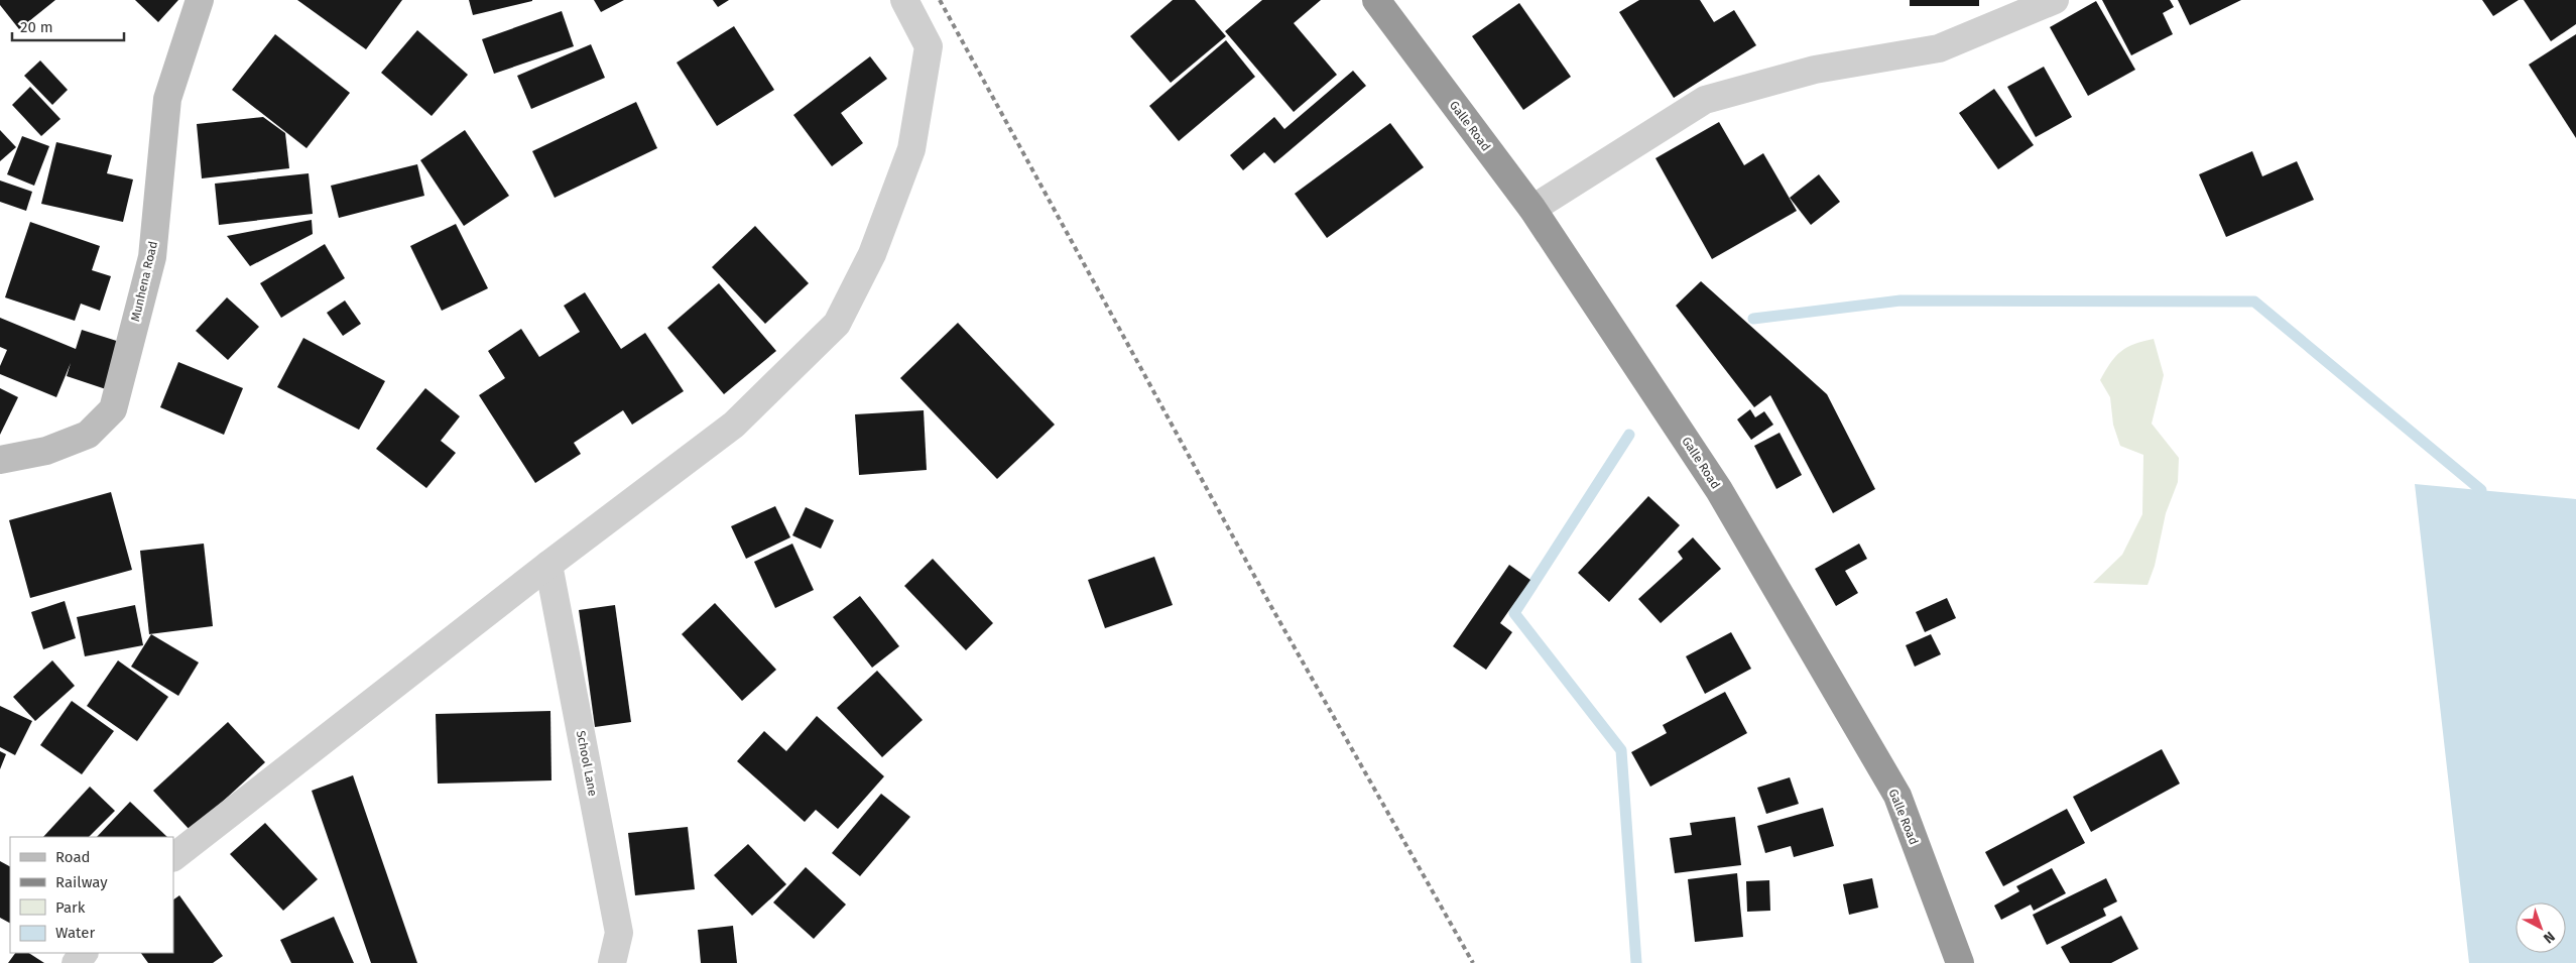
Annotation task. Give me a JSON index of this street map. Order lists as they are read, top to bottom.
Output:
{
  "streets": {
    "highway": ["Galle Road"],
    "street": ["Munhena Road", "School Lane"]
  },
  "legend": [
    "Road",
    "Railway",
    "Park",
    "Water"
  ],
  "scale_bar": "20 m",
  "north": "bottom right"
}
